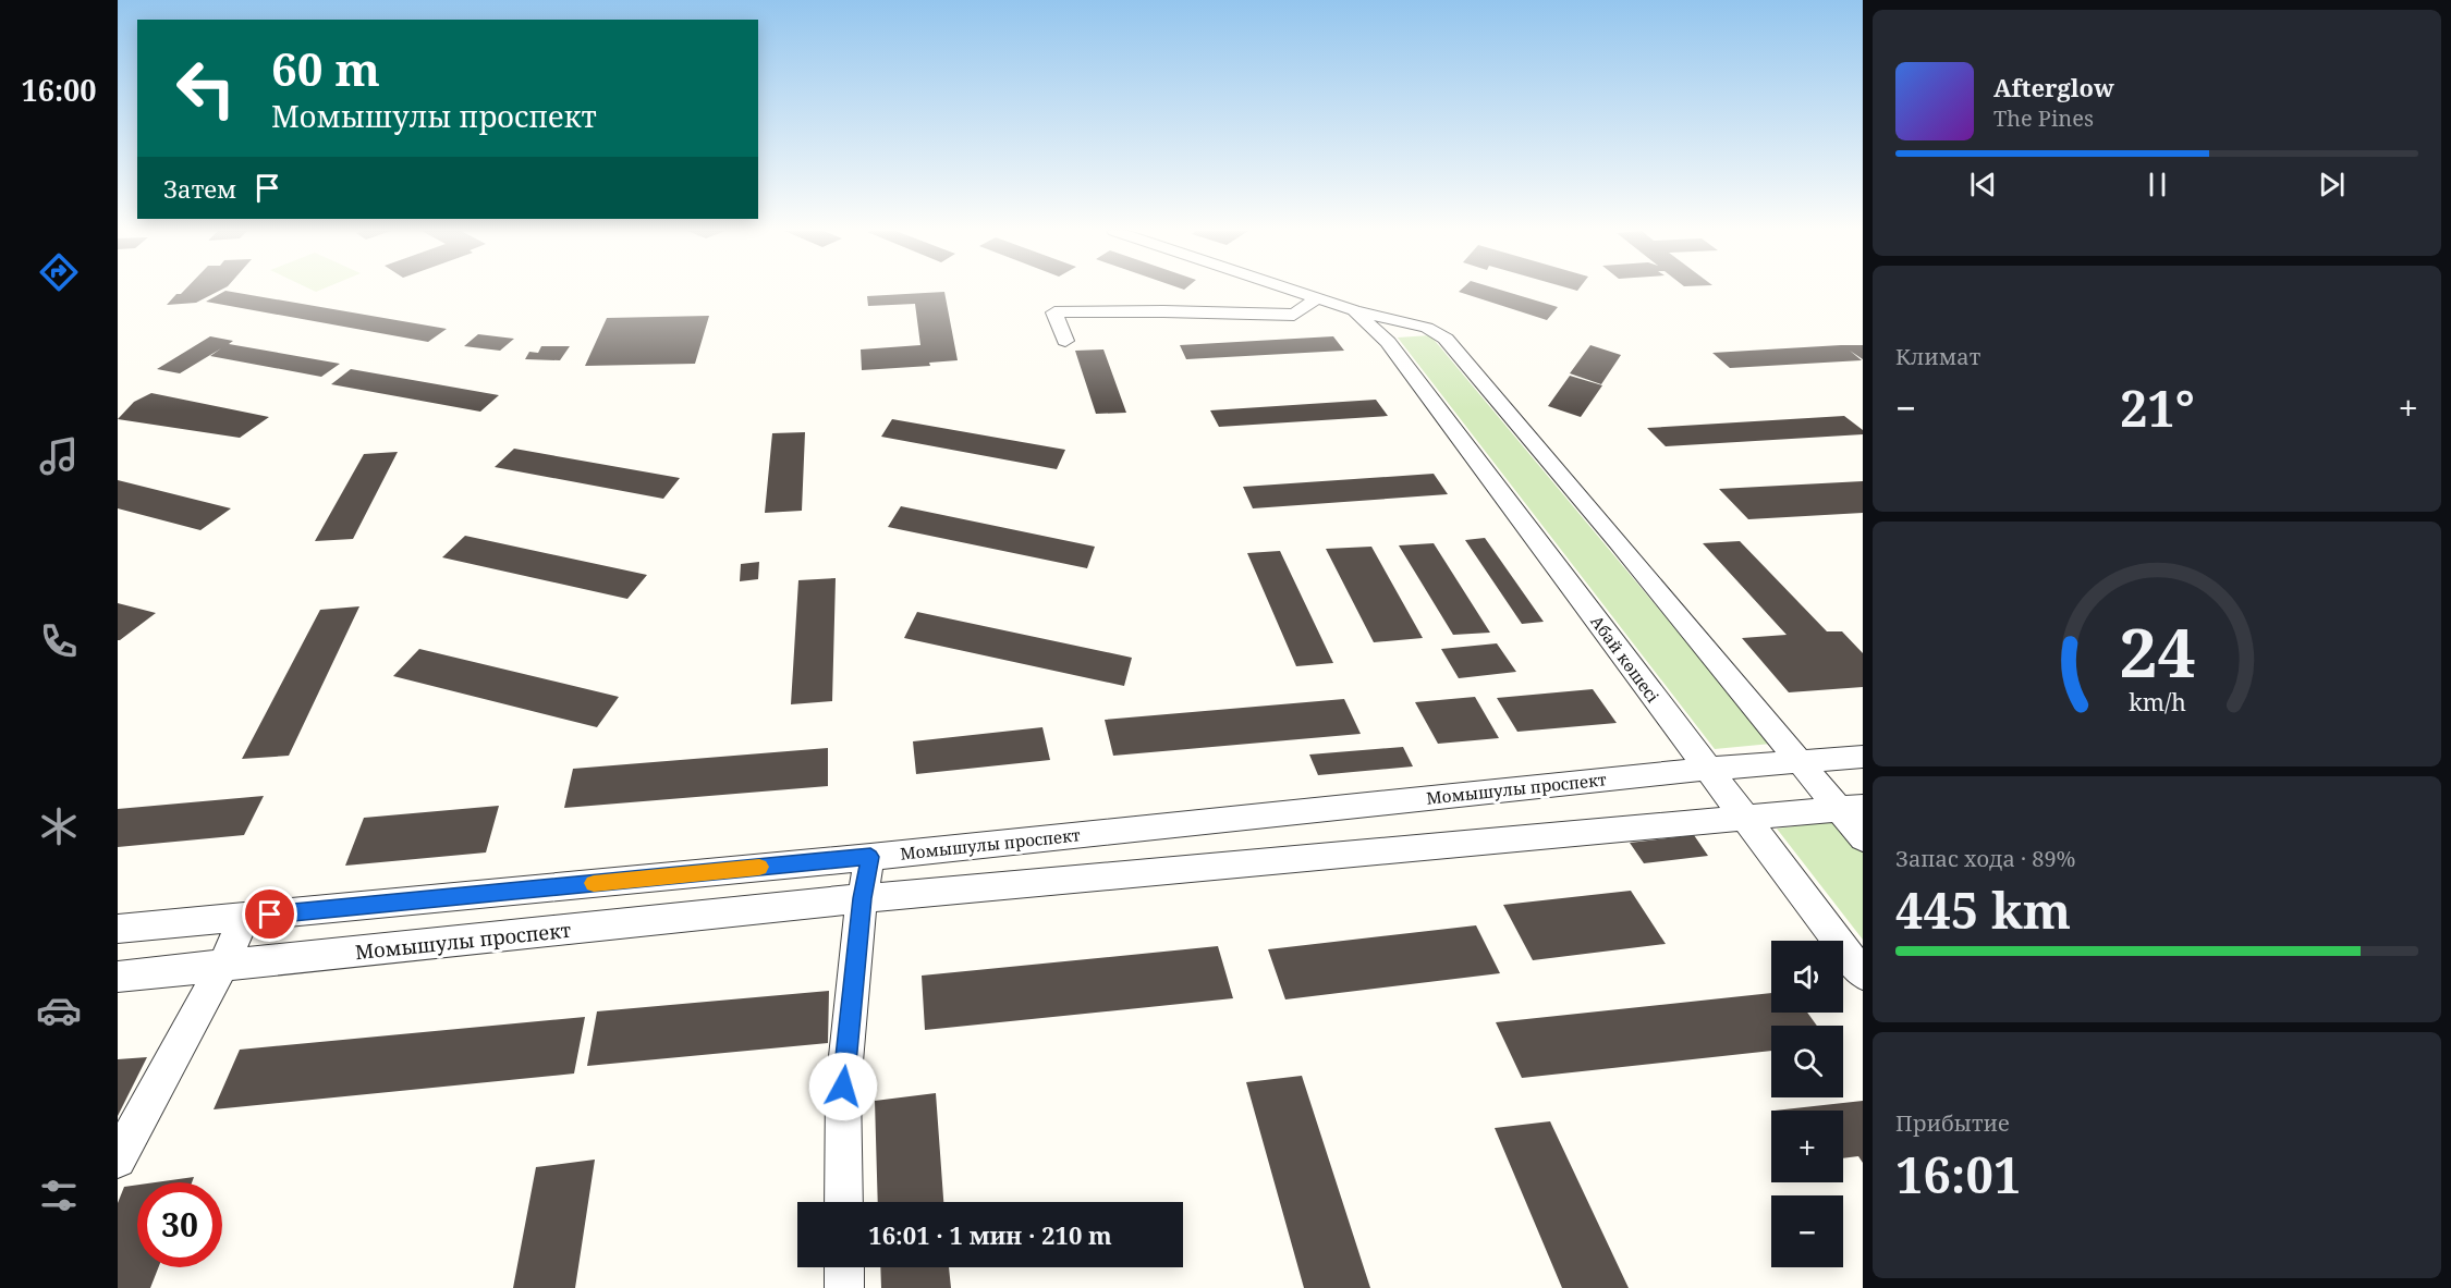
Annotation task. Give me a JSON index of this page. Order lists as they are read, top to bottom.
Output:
{
  "streets": {
    "street": ["Абай көшесі", "Момышулы проспект"]
  },
  "crossings": [
    ["Абай көшесі", "Момышулы проспект"]
  ],
  "page": {
    "tabs": "16:00",
    "turn": ["60 m", "Момышулы проспект"],
    "song": ["Afterglow", "The Pines"],
    "then": "Затем",
    "tile": [
      "Климат",
      ["Запас хода · 89%", "445 km"],
      ["Прибытие", "16:01"]
    ],
    "heat": ["−", "21°", "+"],
    "map_buttons": ["+", "−"],
    "limit": "30",
    "trip": "16:01 · 1 мин · 210 m",
    "gauge": ["24", "km/h"]
  }
}
